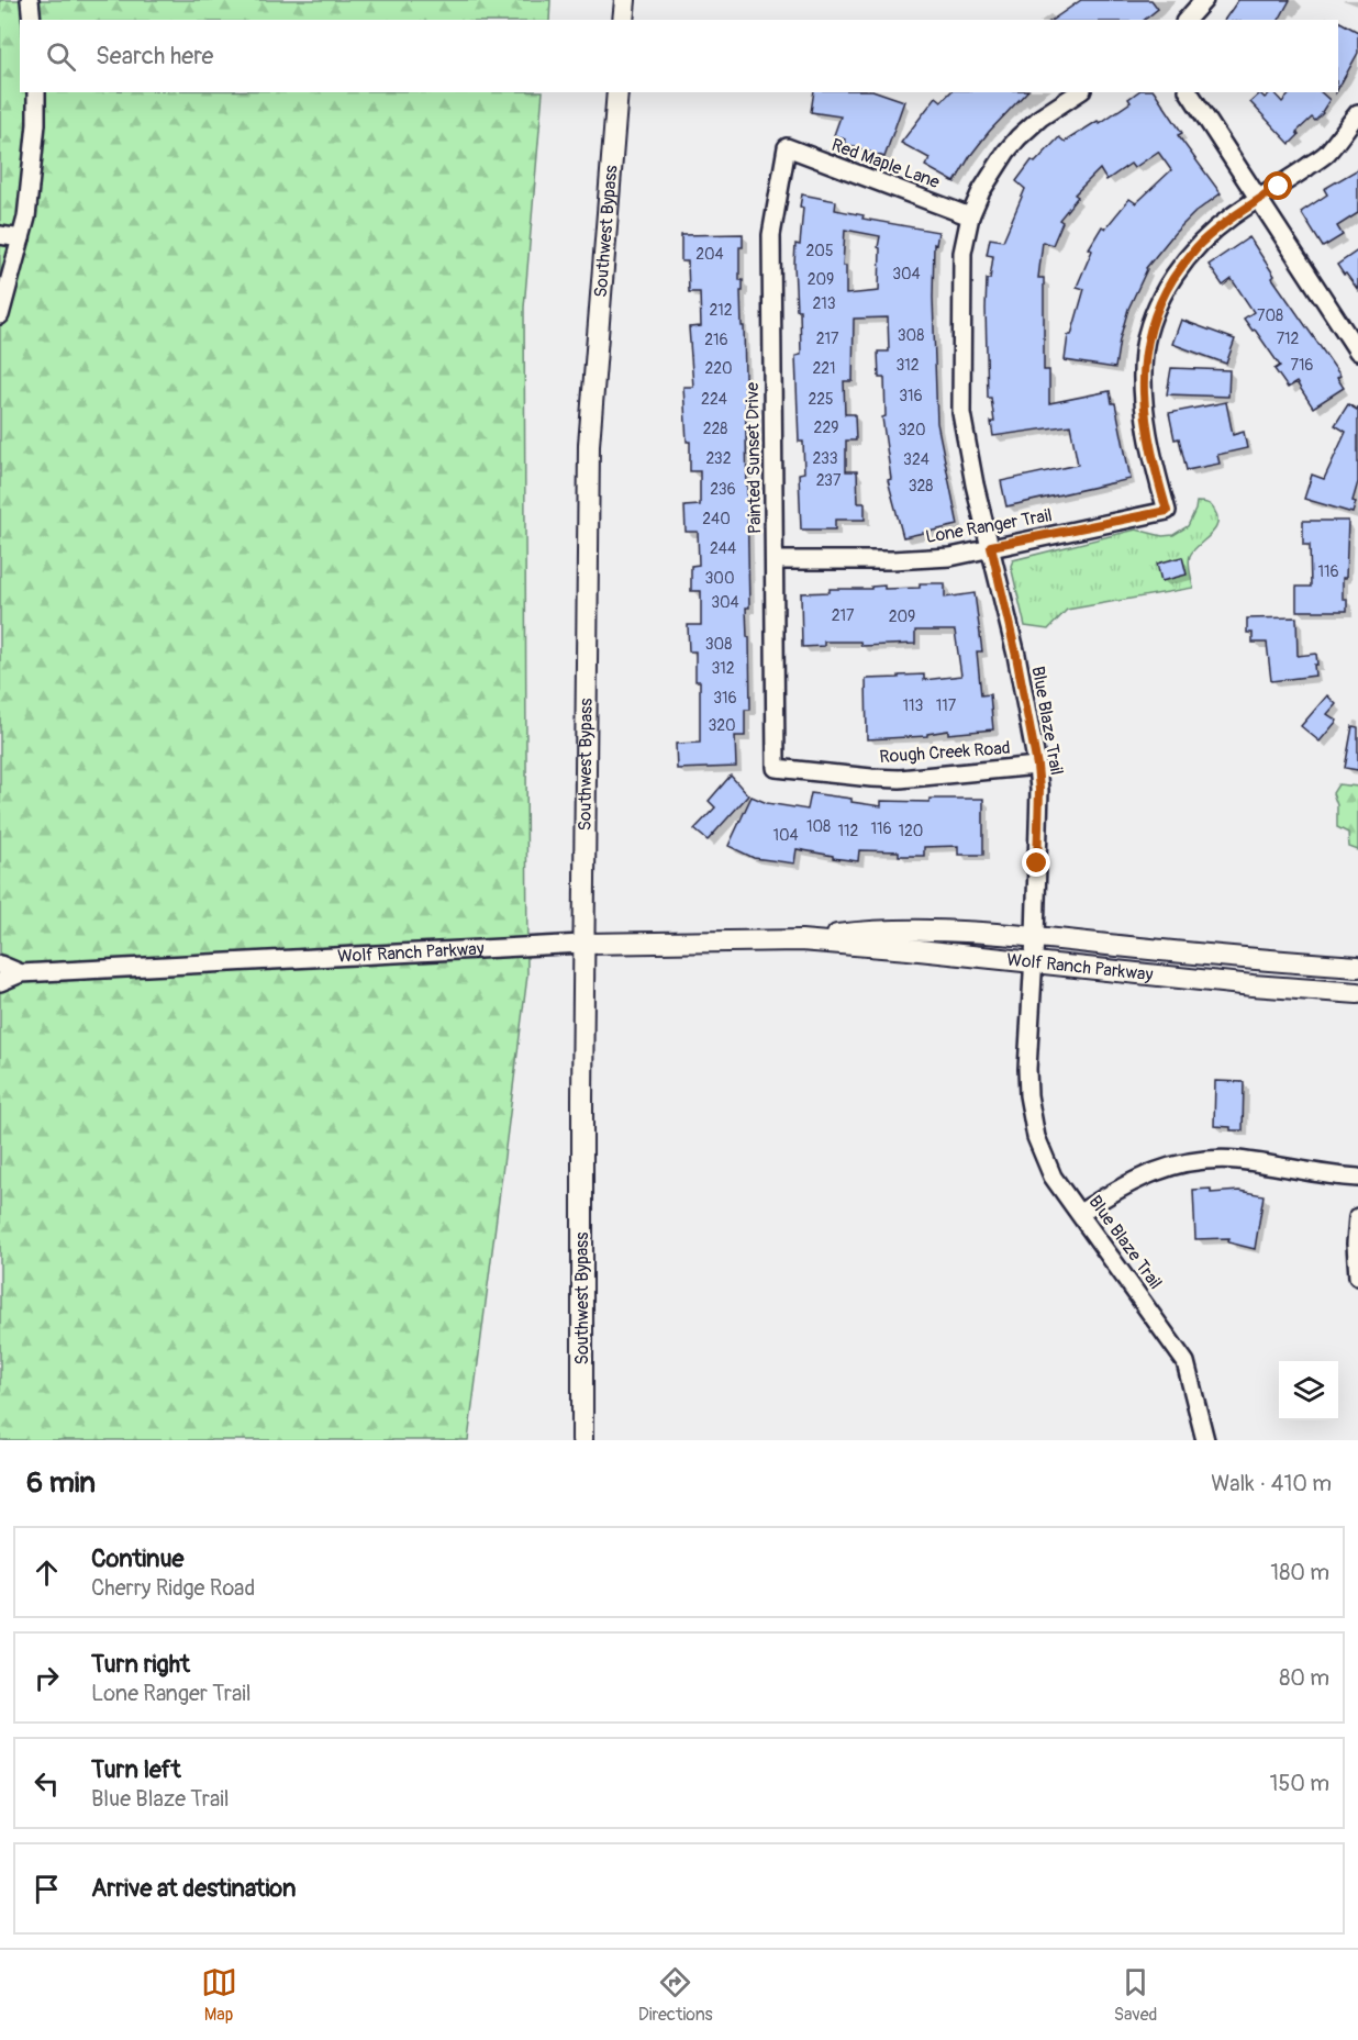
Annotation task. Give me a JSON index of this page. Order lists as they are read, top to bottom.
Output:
{
  "streets": {
    "street": [
      "Red Maple Lane",
      "Southwest Bypass",
      "Painted Sunset Drive",
      "Lone Ranger Trail",
      "Blue Blaze Trail",
      "Rough Creek Road",
      "Wolf Ranch Parkway"
    ]
  },
  "crossings": [
    ["Red Maple Lane", "Painted Sunset Drive"],
    ["Red Maple Lane", "Blue Blaze Trail"],
    ["Southwest Bypass", "Wolf Ranch Parkway"],
    ["Painted Sunset Drive", "Lone Ranger Trail"],
    ["Painted Sunset Drive", "Rough Creek Road"],
    ["Lone Ranger Trail", "Blue Blaze Trail"],
    ["Blue Blaze Trail", "Rough Creek Road"],
    ["Blue Blaze Trail", "Wolf Ranch Parkway"]
  ],
  "house_numbers": [
    "205",
    "204",
    "304",
    "209",
    "213",
    "212",
    "708",
    "308",
    "217",
    "712",
    "216",
    "312",
    "716",
    "220",
    "221",
    "316",
    "224",
    "225",
    "229",
    "228",
    "320",
    "232",
    "233",
    "324",
    "237",
    "328",
    "236",
    "240",
    "244",
    "116",
    "300",
    "304",
    "217",
    "209",
    "308",
    "312",
    "316",
    "113",
    "117",
    "320",
    "108",
    "116",
    "112",
    "120",
    "104"
  ],
  "page": {
    "search": "Search here",
    "heading": ["6 min", "Walk · 410 m"],
    "list": [
      ["Continue", "Cherry Ridge Road", "180 m"],
      ["Turn right", "Lone Ranger Trail", "80 m"],
      ["Turn left", "Blue Blaze Trail", "150 m"],
      "Arrive at destination"
    ],
    "nav": ["Map", "Directions", "Saved"]
  }
}
